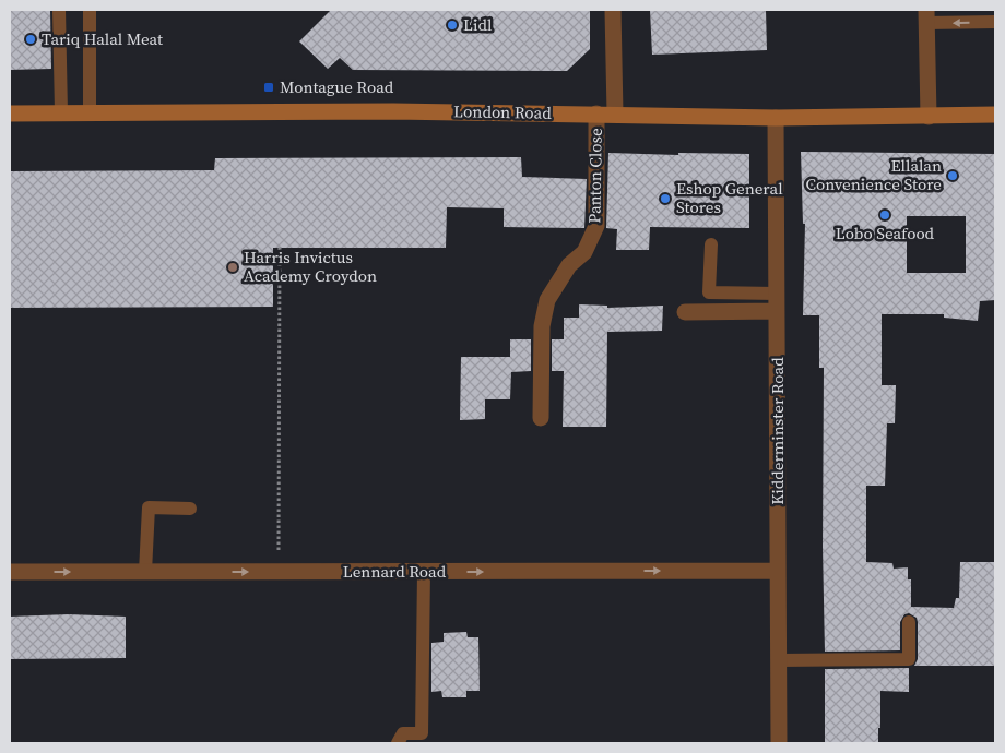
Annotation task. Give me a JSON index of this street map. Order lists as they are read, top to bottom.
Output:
{
  "streets": {
    "street": [
      "London Road",
      "Panton Close",
      "Kidderminster Road",
      "Lennard Road"
    ]
  },
  "crossings": [
    ["London Road", "Panton Close"],
    ["London Road", "Kidderminster Road"],
    ["Kidderminster Road", "Lennard Road"]
  ],
  "one_way": ["Lennard Road"],
  "places": {
    "other": [
      "Lidl",
      "Tariq Halal Meat",
      "Ellalan Convenience Store",
      "Eshop General Stores",
      "Lobo Seafood",
      "Harris Invictus Academy Croydon"
    ],
    "transit": ["Montague Road"]
  }
}
